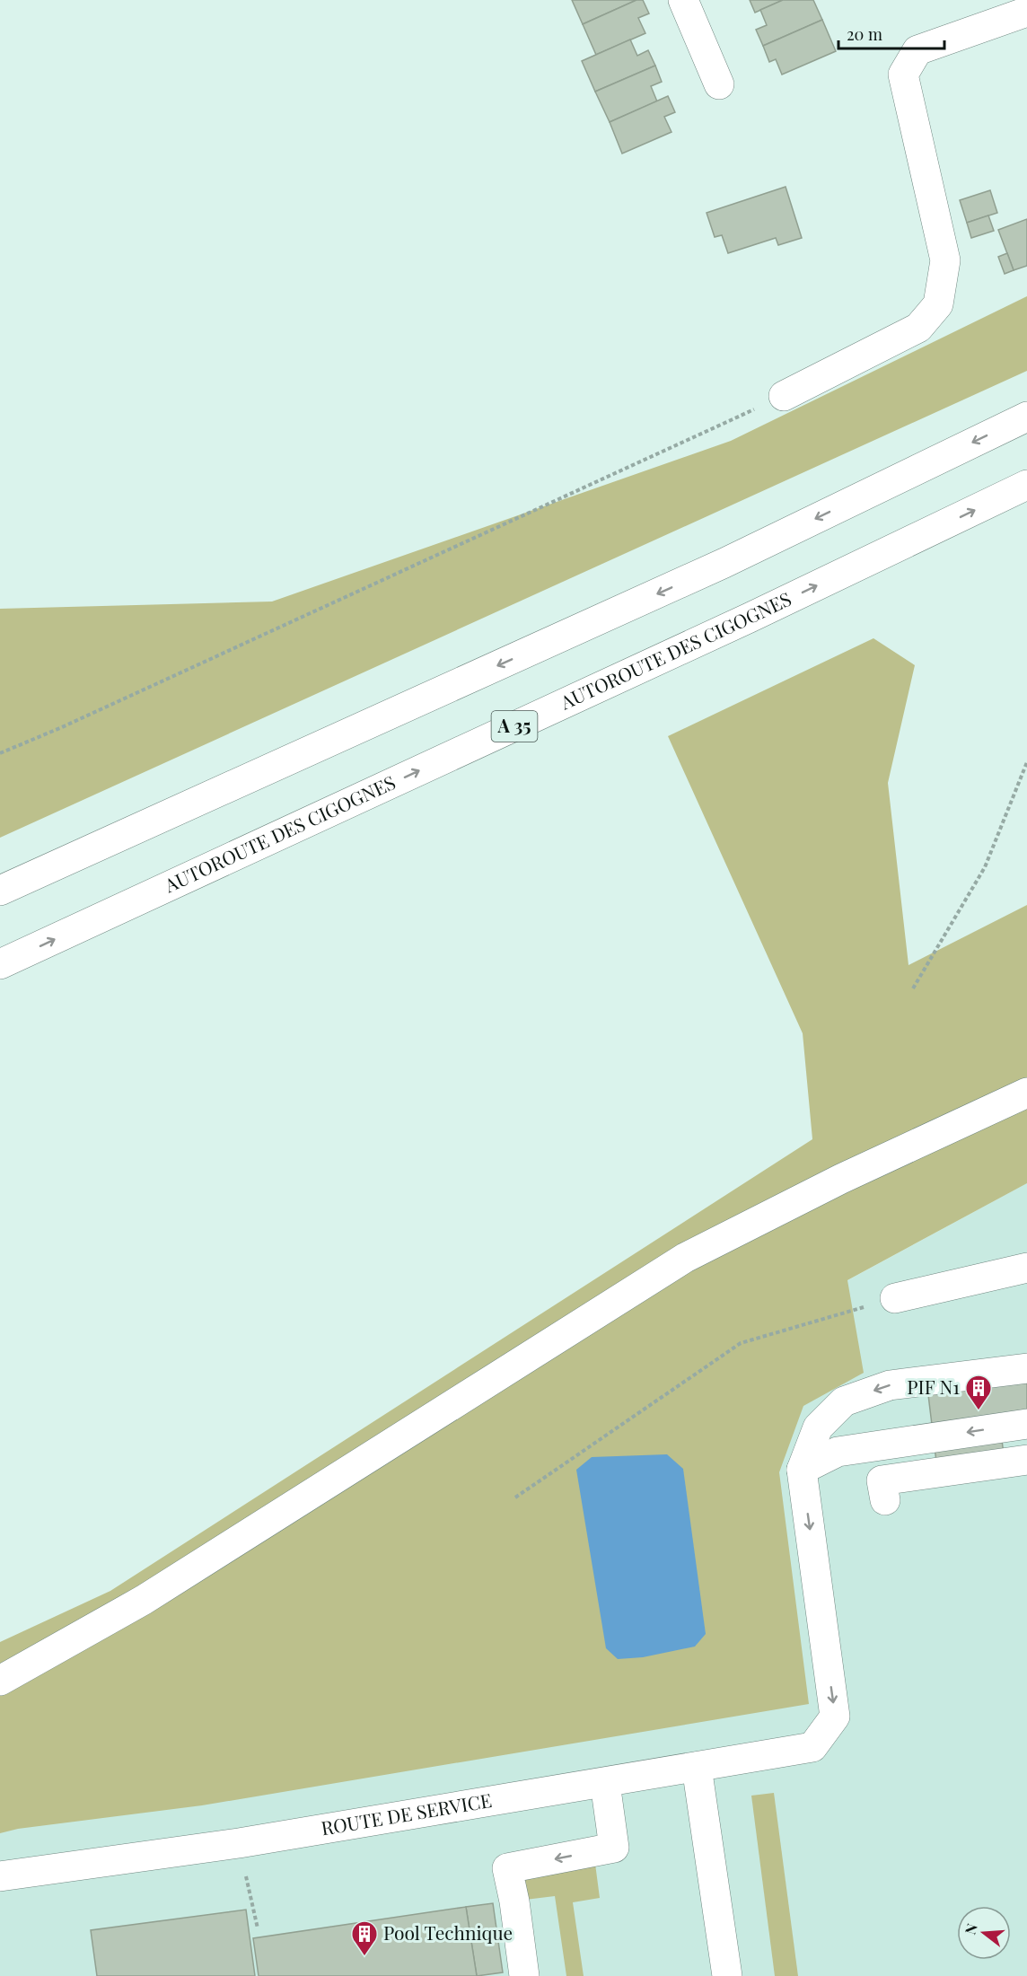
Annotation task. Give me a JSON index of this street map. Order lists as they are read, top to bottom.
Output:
{
  "streets": {
    "main road": ["AUTOROUTE DES CIGOGNES", "A 35", "ROUTE DE SERVICE"]
  },
  "places": {
    "building": ["PIF N1", "Pool Technique"]
  },
  "scale_bar": "20 m",
  "north": "left"
}
